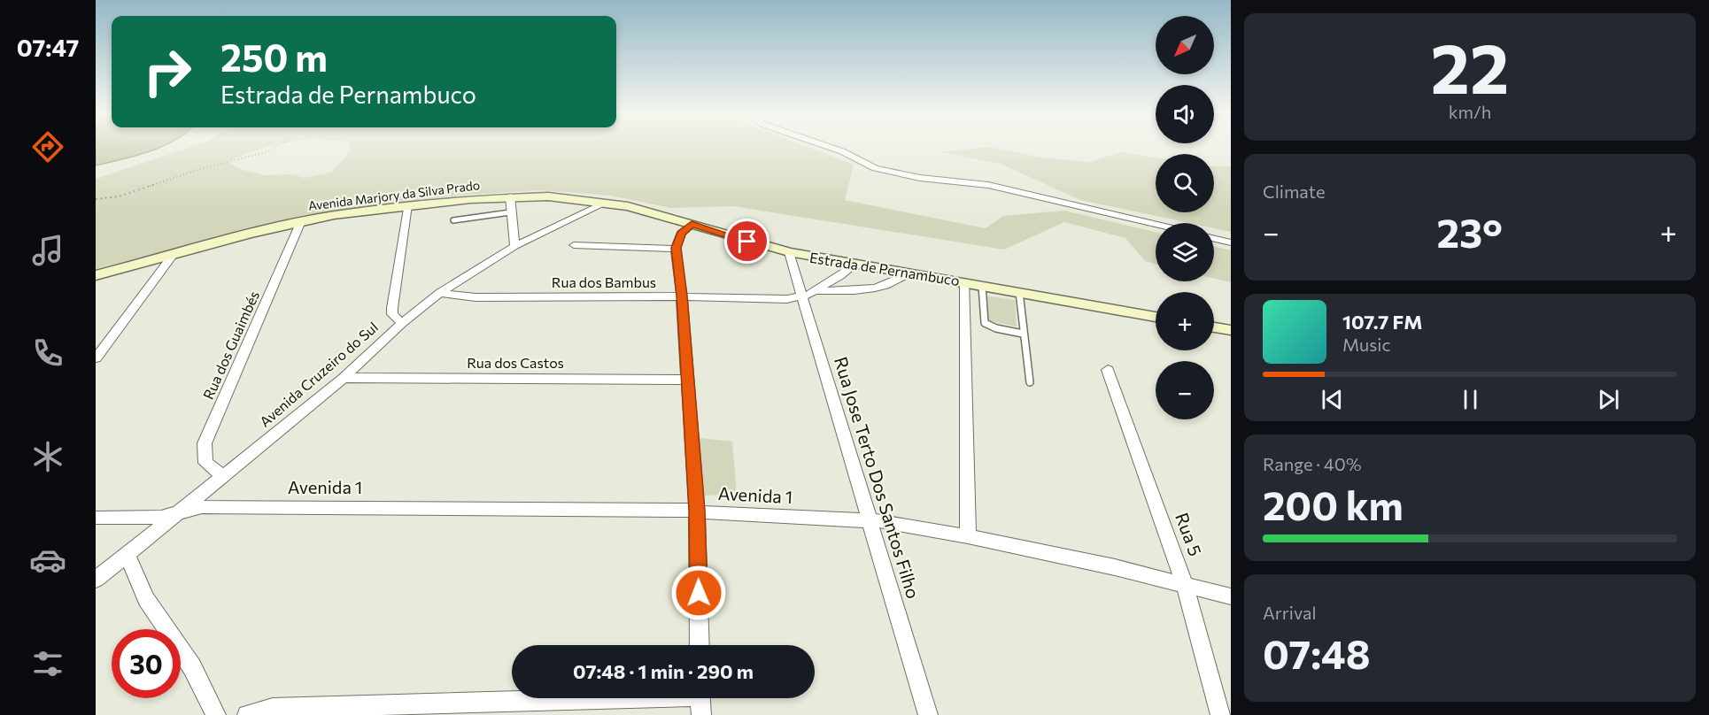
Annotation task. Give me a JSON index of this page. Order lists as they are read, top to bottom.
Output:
{
  "streets": {
    "main road": ["Avenida Marjory da Silva Prado", "Estrada de Pernambuco"],
    "street": [
      "Rua dos Bambus",
      "Rua dos Guaimbés",
      "Rua dos Castos",
      "Avenida Cruzeiro do Sul",
      "Rua Jose Terto Dos Santos Filho",
      "Avenida 1",
      "Rua 5"
    ]
  },
  "crossings": [
    ["Avenida Marjory da Silva Prado", "Estrada de Pernambuco"],
    ["Avenida Marjory da Silva Prado", "Rua dos Guaimbés"],
    ["Avenida Marjory da Silva Prado", "Avenida Cruzeiro do Sul"],
    ["Estrada de Pernambuco", "Rua dos Bambus"],
    ["Estrada de Pernambuco", "Avenida Cruzeiro do Sul"],
    ["Estrada de Pernambuco", "Rua Jose Terto Dos Santos Filho"],
    ["Rua dos Bambus", "Avenida Cruzeiro do Sul"],
    ["Rua dos Bambus", "Rua Jose Terto Dos Santos Filho"],
    ["Rua dos Guaimbés", "Avenida Cruzeiro do Sul"],
    ["Rua dos Castos", "Avenida Cruzeiro do Sul"],
    ["Avenida Cruzeiro do Sul", "Avenida 1"],
    ["Rua Jose Terto Dos Santos Filho", "Avenida 1"],
    ["Avenida 1", "Rua 5"]
  ],
  "north": "bottom left",
  "page": {
    "tabs": "07:47",
    "tile": [
      ["22", "km/h"],
      "Climate",
      ["Range · 40%", "200 km"],
      ["Arrival", "07:48"]
    ],
    "map_buttons": ["+", "−"],
    "turn": ["250 m", "Estrada de Pernambuco"],
    "heat": ["−", "23°", "+"],
    "song": ["107.7 FM", "Music"],
    "limit": "30",
    "trip": "07:48 · 1 min · 290 m"
  }
}
